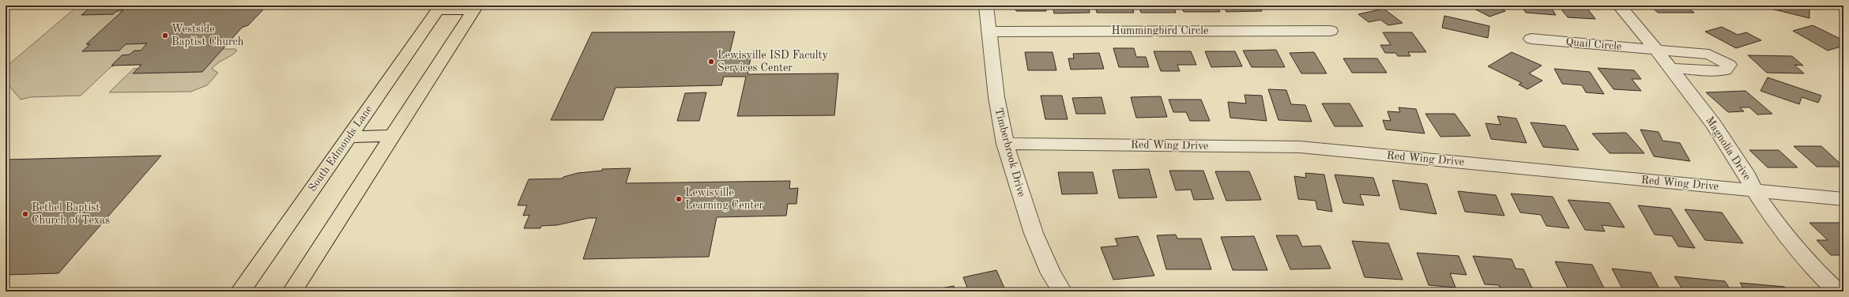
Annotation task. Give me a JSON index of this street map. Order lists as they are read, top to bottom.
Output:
{
  "streets": {
    "main road": ["South Edmonds Lane"],
    "street": [
      "Hummingbird Circle",
      "Quail Circle",
      "Red Wing Drive",
      "Magnolia Drive",
      "Timberbrook Drive"
    ]
  },
  "crossings": [
    ["Hummingbird Circle", "Timberbrook Drive"],
    ["Quail Circle", "Magnolia Drive"],
    ["Red Wing Drive", "Magnolia Drive"],
    ["Red Wing Drive", "Timberbrook Drive"]
  ],
  "places": [
    "Westside Baptist Church",
    "Lewisville ISD Faculty Services Center",
    "Lewisville Learning Center",
    "Bethel Baptist Church of Texas"
  ]
}
